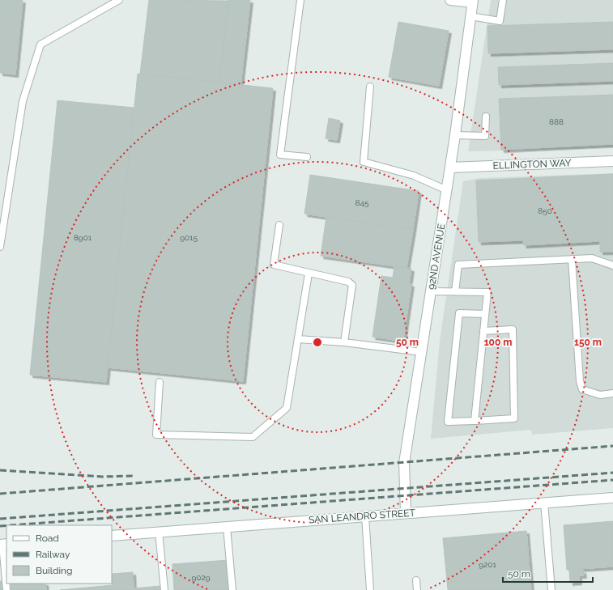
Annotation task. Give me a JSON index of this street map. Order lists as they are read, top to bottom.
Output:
{
  "streets": {
    "street": ["ELLINGTON WAY", "92ND AVENUE", "SAN LEANDRO STREET"]
  },
  "crossings": [
    ["ELLINGTON WAY", "92ND AVENUE"],
    ["92ND AVENUE", "SAN LEANDRO STREET"]
  ],
  "house_numbers": [
    "888",
    "845",
    "850",
    "8901",
    "9015",
    "9201",
    "9029"
  ],
  "legend": ["Road", "Railway", "Building"],
  "scale_bar": "50 m",
  "rings": ["50 m", "100 m", "150 m"]
}
